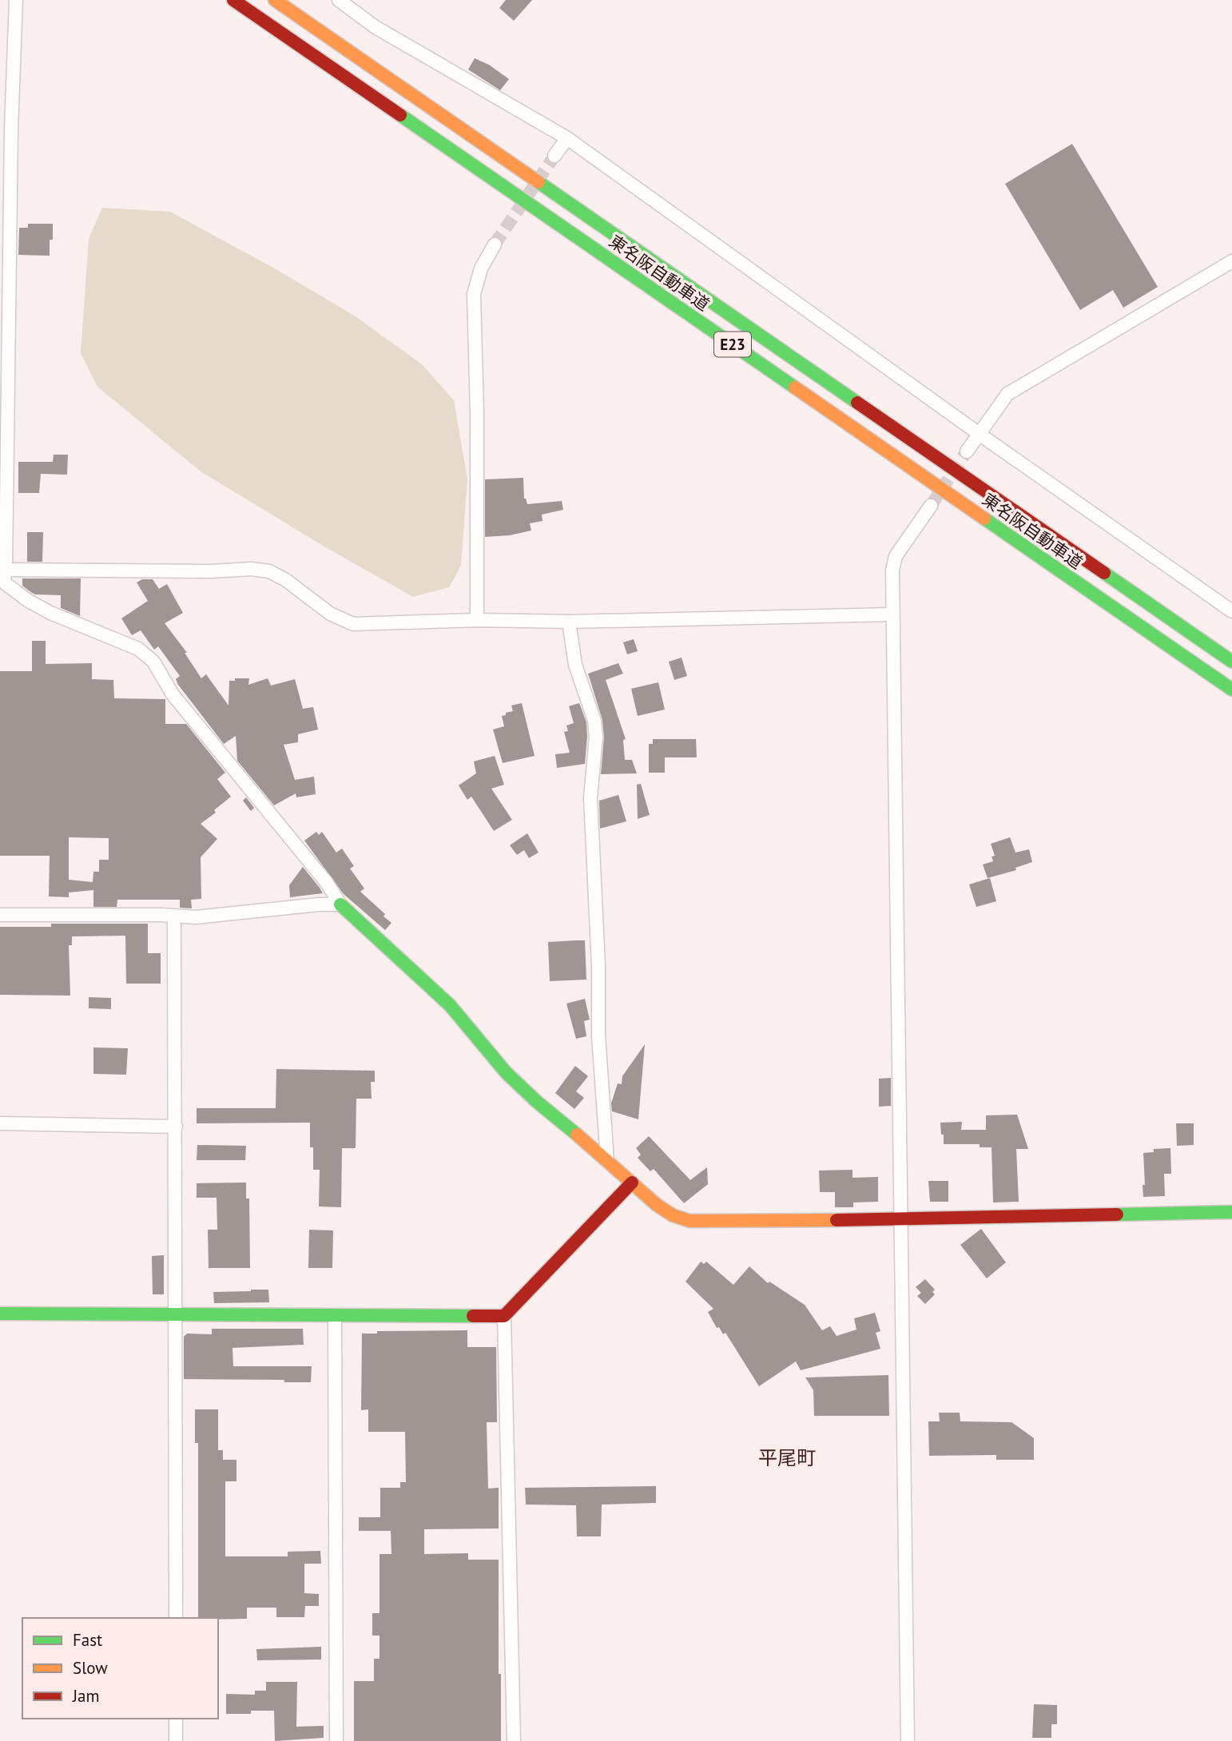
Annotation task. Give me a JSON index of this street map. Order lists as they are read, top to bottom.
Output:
{
  "streets": {
    "main road": ["東名阪自動車道", "E23"]
  },
  "districts": ["平尾町"],
  "legend": ["Fast", "Slow", "Jam"]
}
